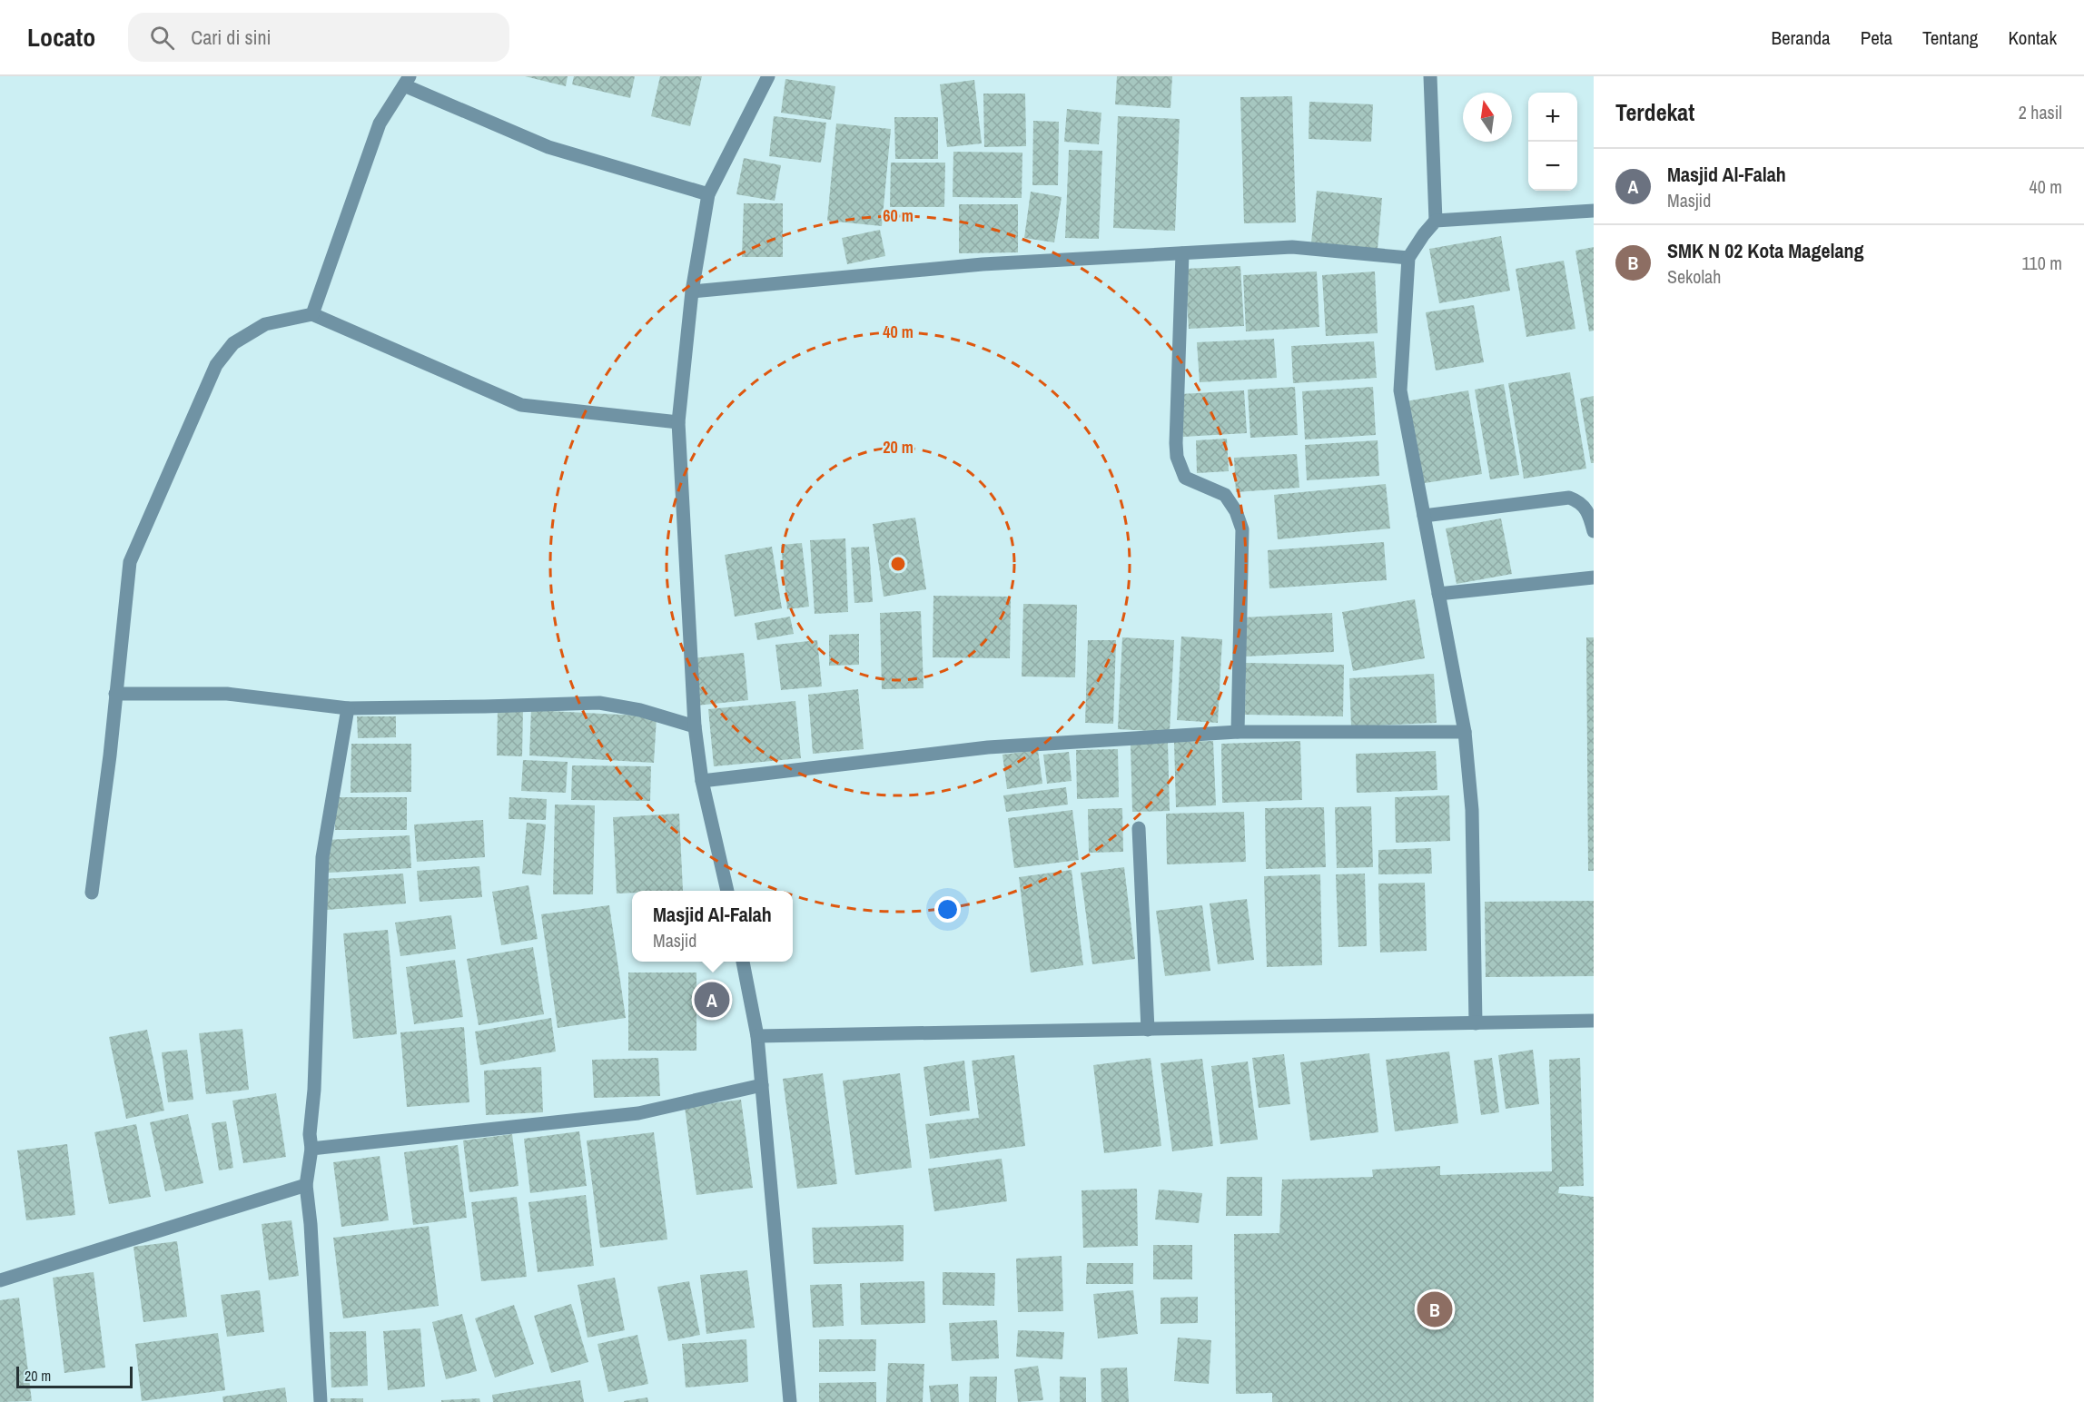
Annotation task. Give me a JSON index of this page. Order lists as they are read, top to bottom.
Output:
{
  "scale_bar": "20 m",
  "north": "top",
  "page": {
    "header": "Locato",
    "search": "Cari di sini",
    "nav": [
      "Beranda",
      "Peta",
      "Tentang",
      "Kontak"
    ],
    "heading": ["Terdekat", "2 hasil"],
    "map_buttons": ["+", "−"],
    "list": [
      {
        "mark": "A",
        "name": "Masjid Al-Falah",
        "note": "Masjid",
        "value": "40 m"
      },
      {
        "mark": "B",
        "name": "SMK N 02 Kota Magelang",
        "note": "Sekolah",
        "value": "110 m"
      }
    ],
    "popup": ["Masjid Al-Falah", "Masjid"],
    "pins": ["A", "B"],
    "scale": "20 m"
  },
  "rings": ["60 m", "40 m", "20 m"]
}
